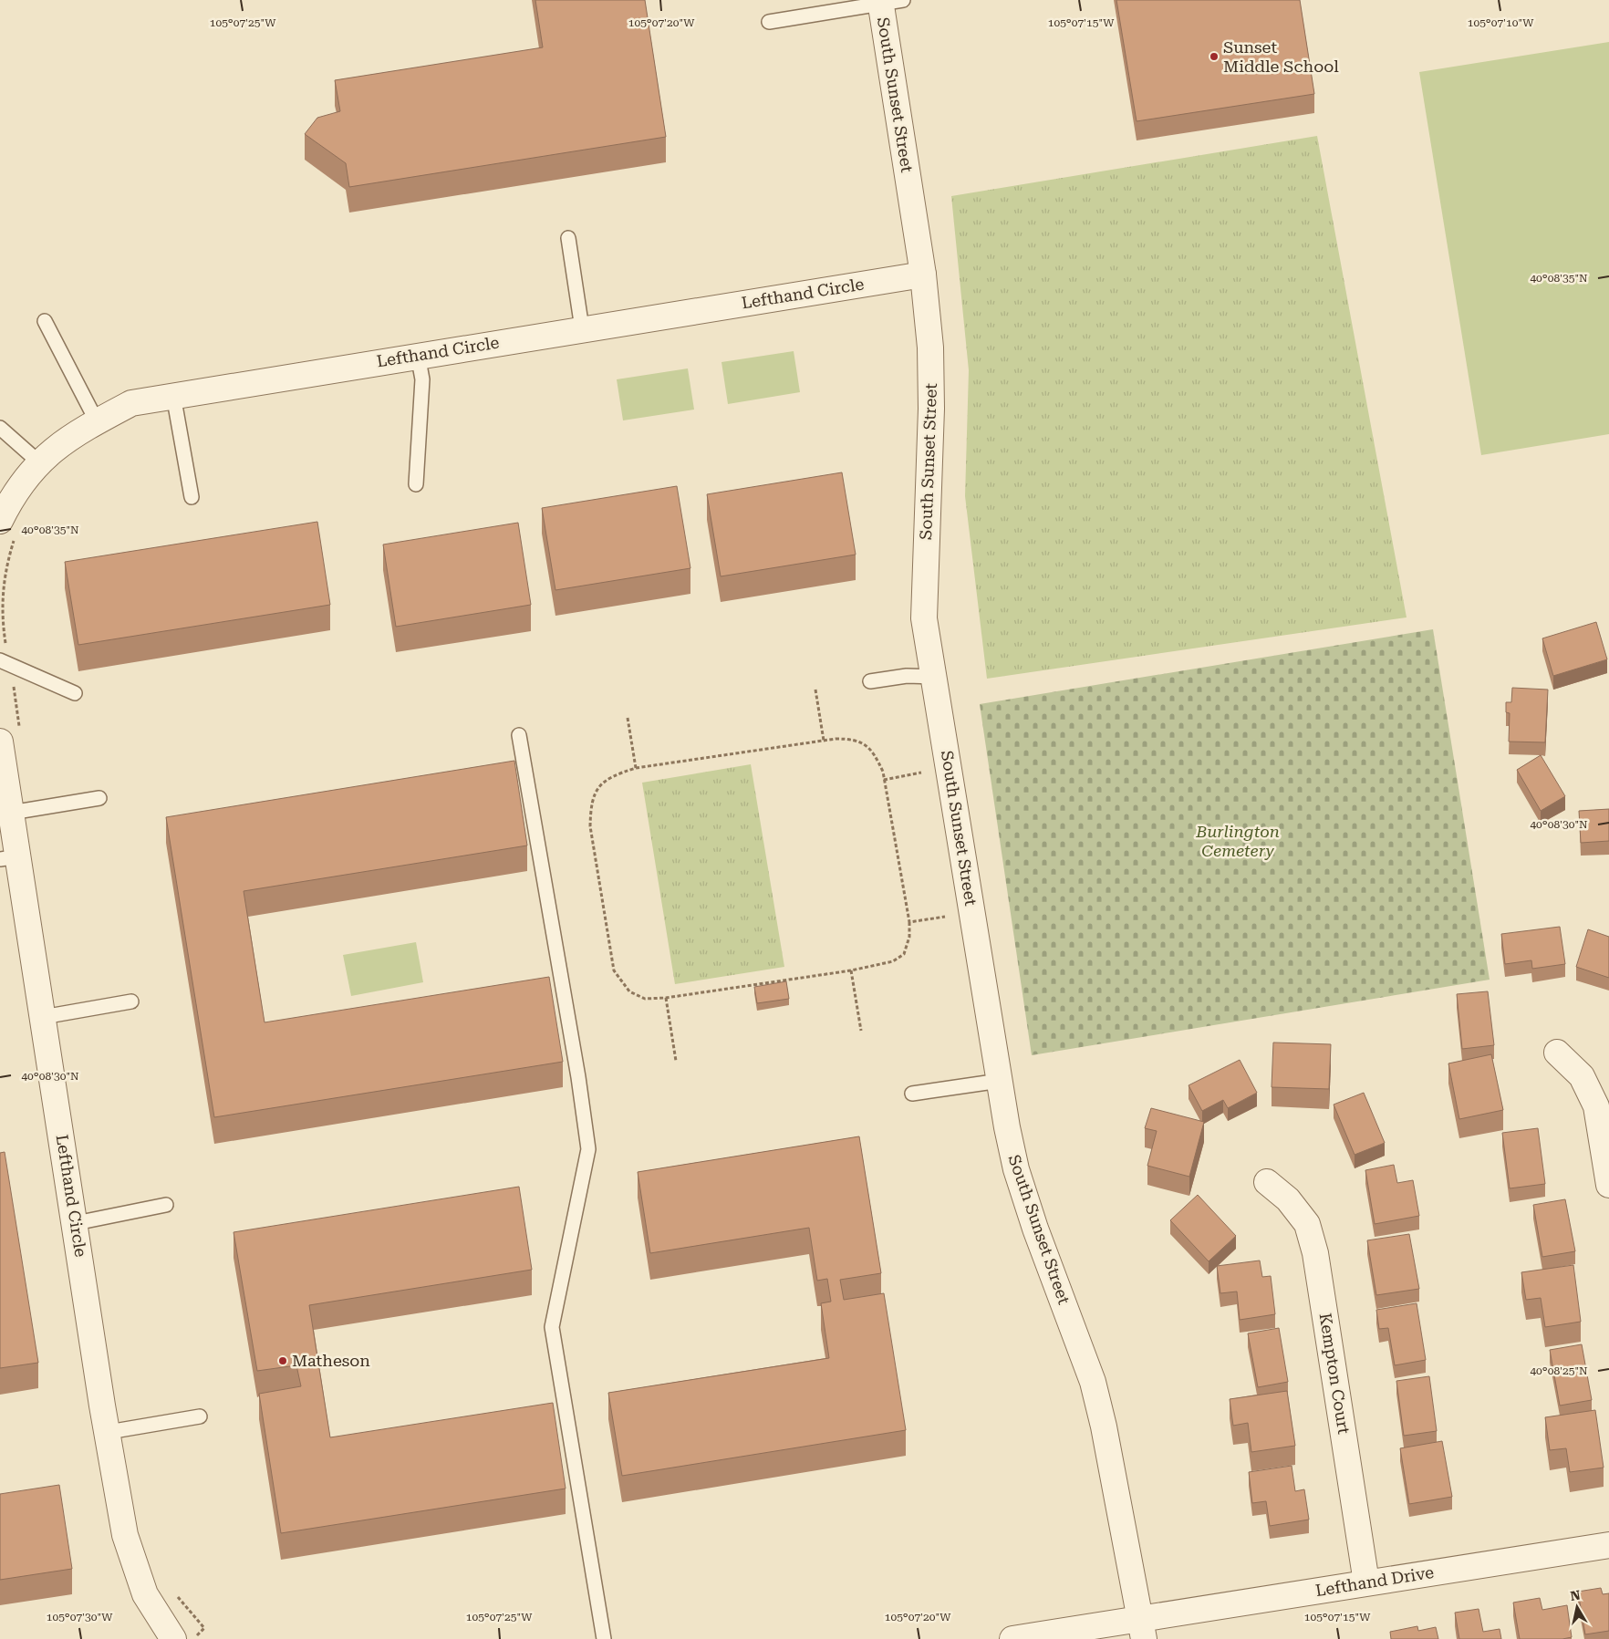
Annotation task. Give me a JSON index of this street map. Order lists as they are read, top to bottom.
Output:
{
  "streets": {
    "street": [
      "South Sunset Street",
      "Lefthand Circle",
      "Kempton Court",
      "Lefthand Drive"
    ]
  },
  "crossings": [
    ["South Sunset Street", "Lefthand Circle"],
    ["South Sunset Street", "Lefthand Drive"],
    ["Kempton Court", "Lefthand Drive"]
  ],
  "parks": ["Burlington Cemetery"],
  "places": ["Sunset Middle School", "Matheson"],
  "north": "top",
  "coordinates": [
    "105°07'25\"W",
    "105°07'20\"W",
    "105°07'15\"W",
    "105°07'10\"W",
    "40°08'35\"N",
    "40°08'30\"N",
    "40°08'25\"N",
    "105°07'30\"W"
  ]
}
